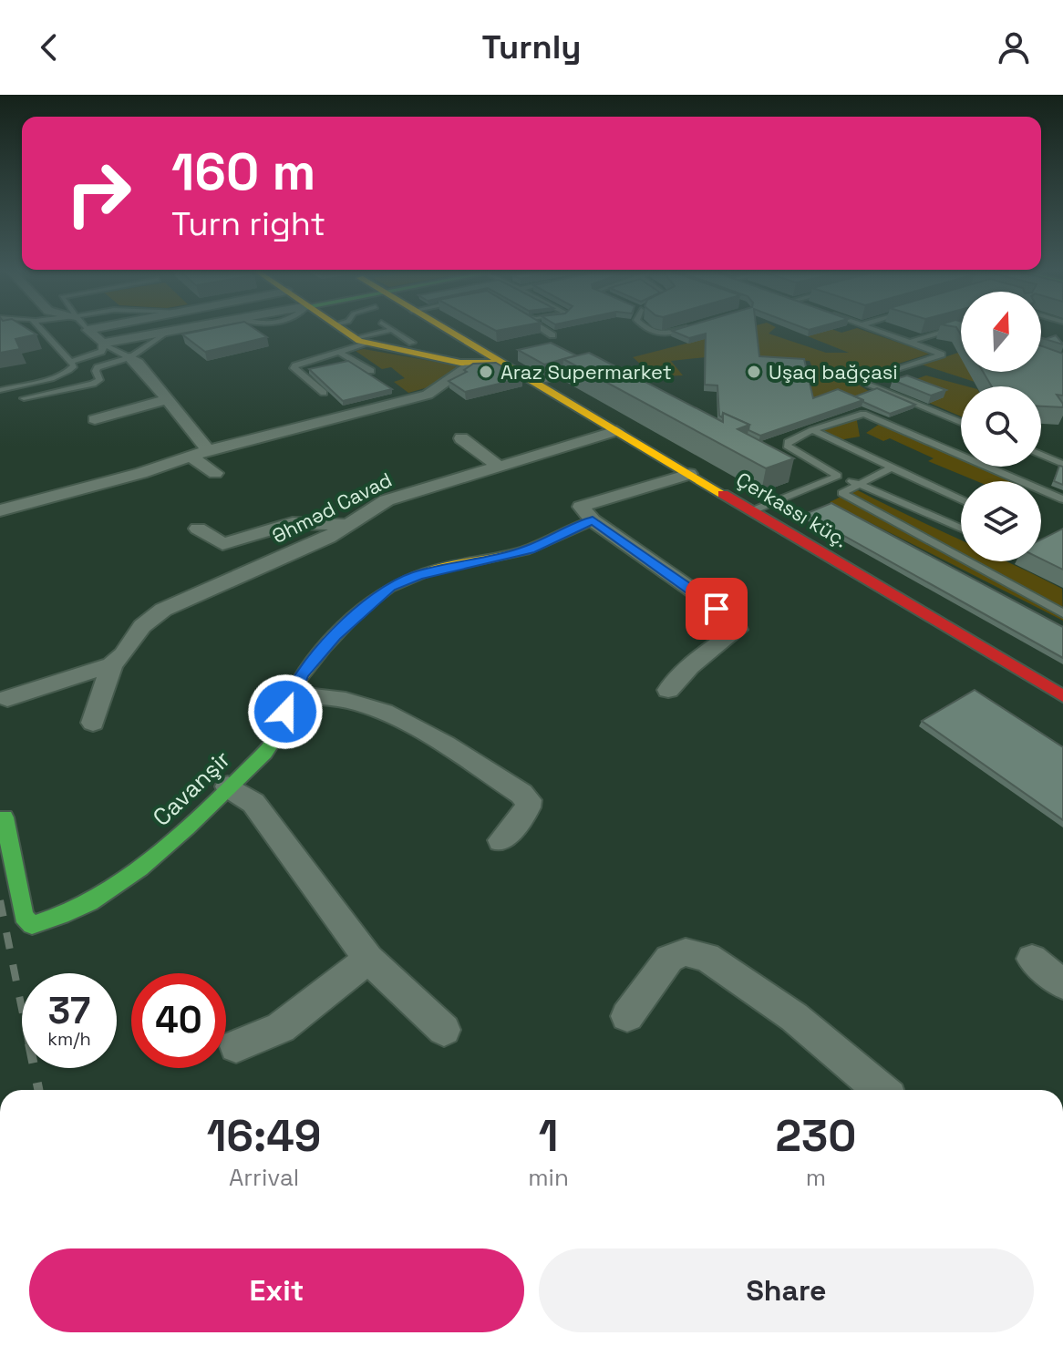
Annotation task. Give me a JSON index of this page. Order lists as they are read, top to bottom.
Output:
{
  "streets": {
    "street": ["Əhməd Cavad", "Çerkassı küç.", "Cavanşir"]
  },
  "crossings": [
    ["Əhməd Cavad", "Çerkassı küç."]
  ],
  "places": ["Araz Supermarket", "Uşaq bağçasi"],
  "north": "top",
  "page": {
    "header": "Turnly",
    "turn": ["160 m", "Turn right"],
    "speed": "37 km/h",
    "limit": "40",
    "eta": [
      "16:49",
      "Arrival",
      "1",
      "min",
      "230",
      "m"
    ],
    "buttons": ["Exit", "Share"]
  }
}
